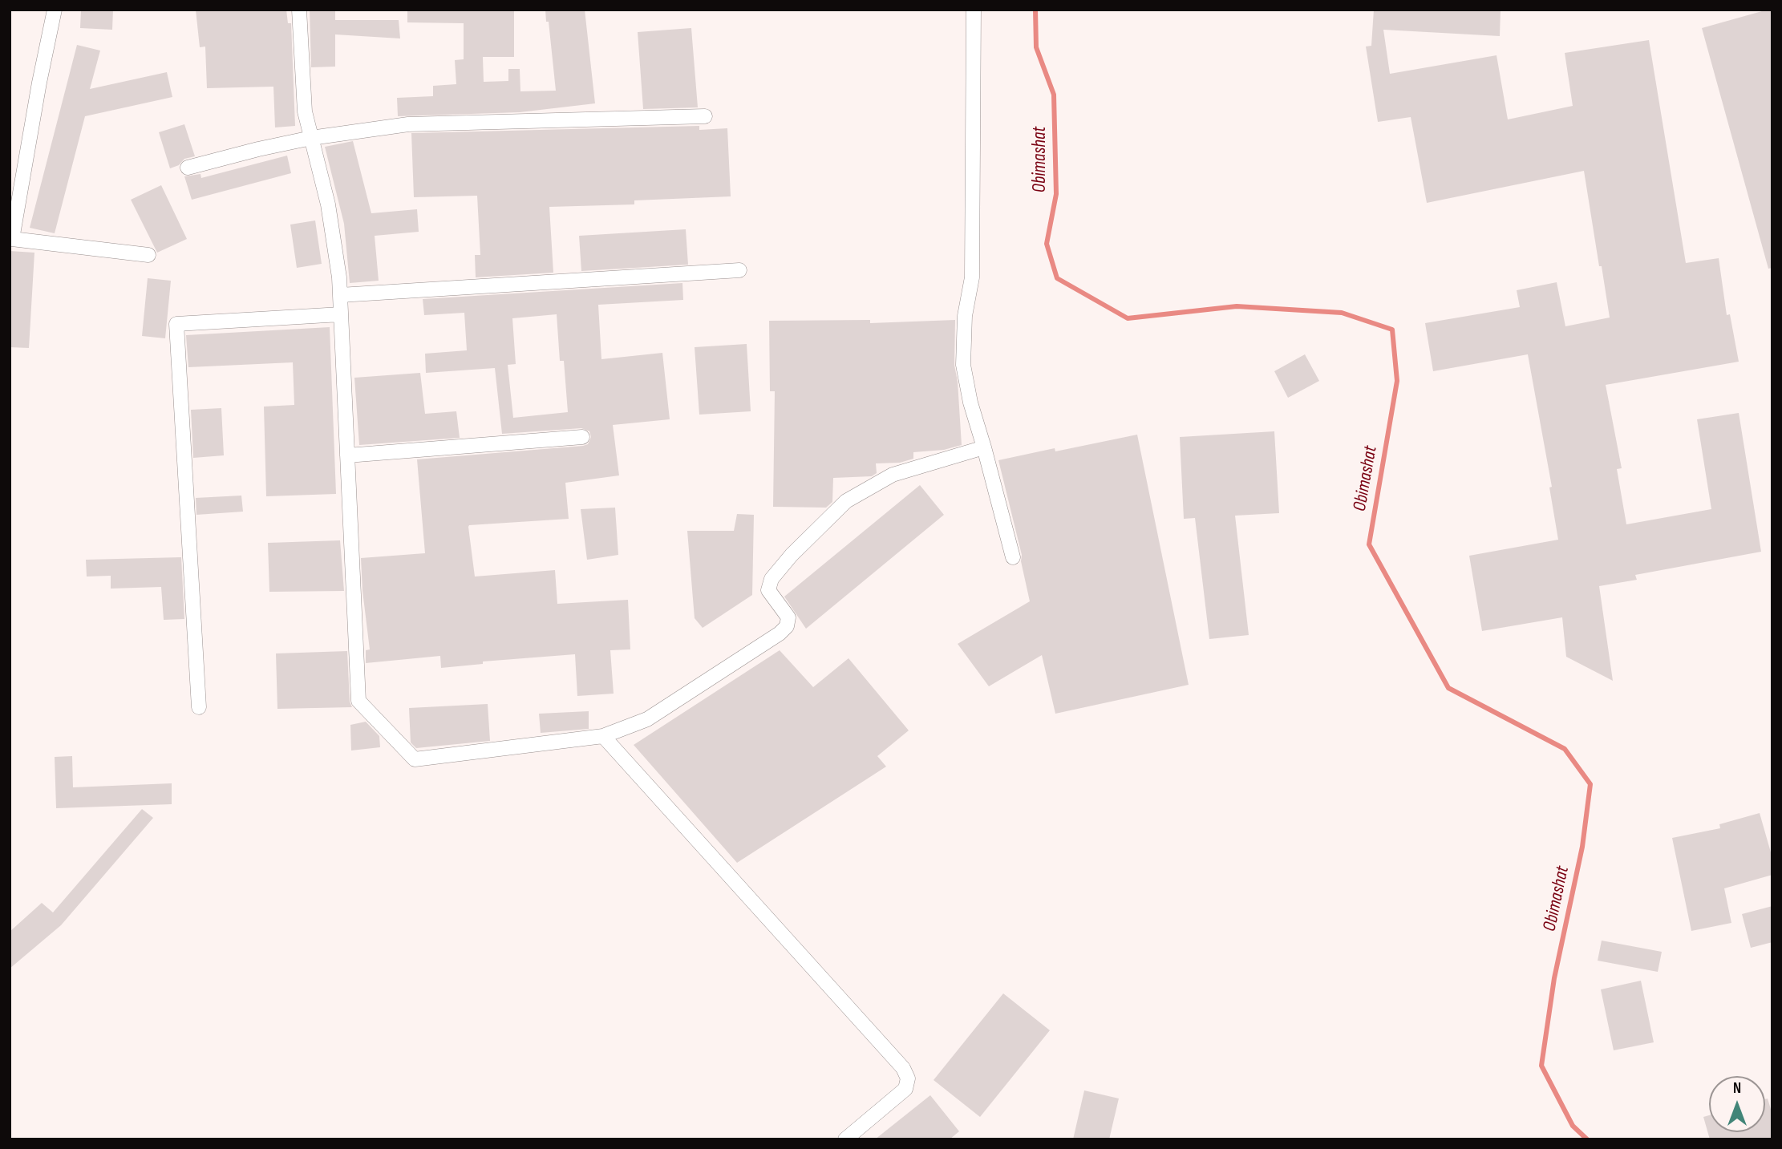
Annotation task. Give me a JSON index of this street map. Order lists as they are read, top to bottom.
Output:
{
  "water": ["Obimashat"],
  "north": "top"
}
